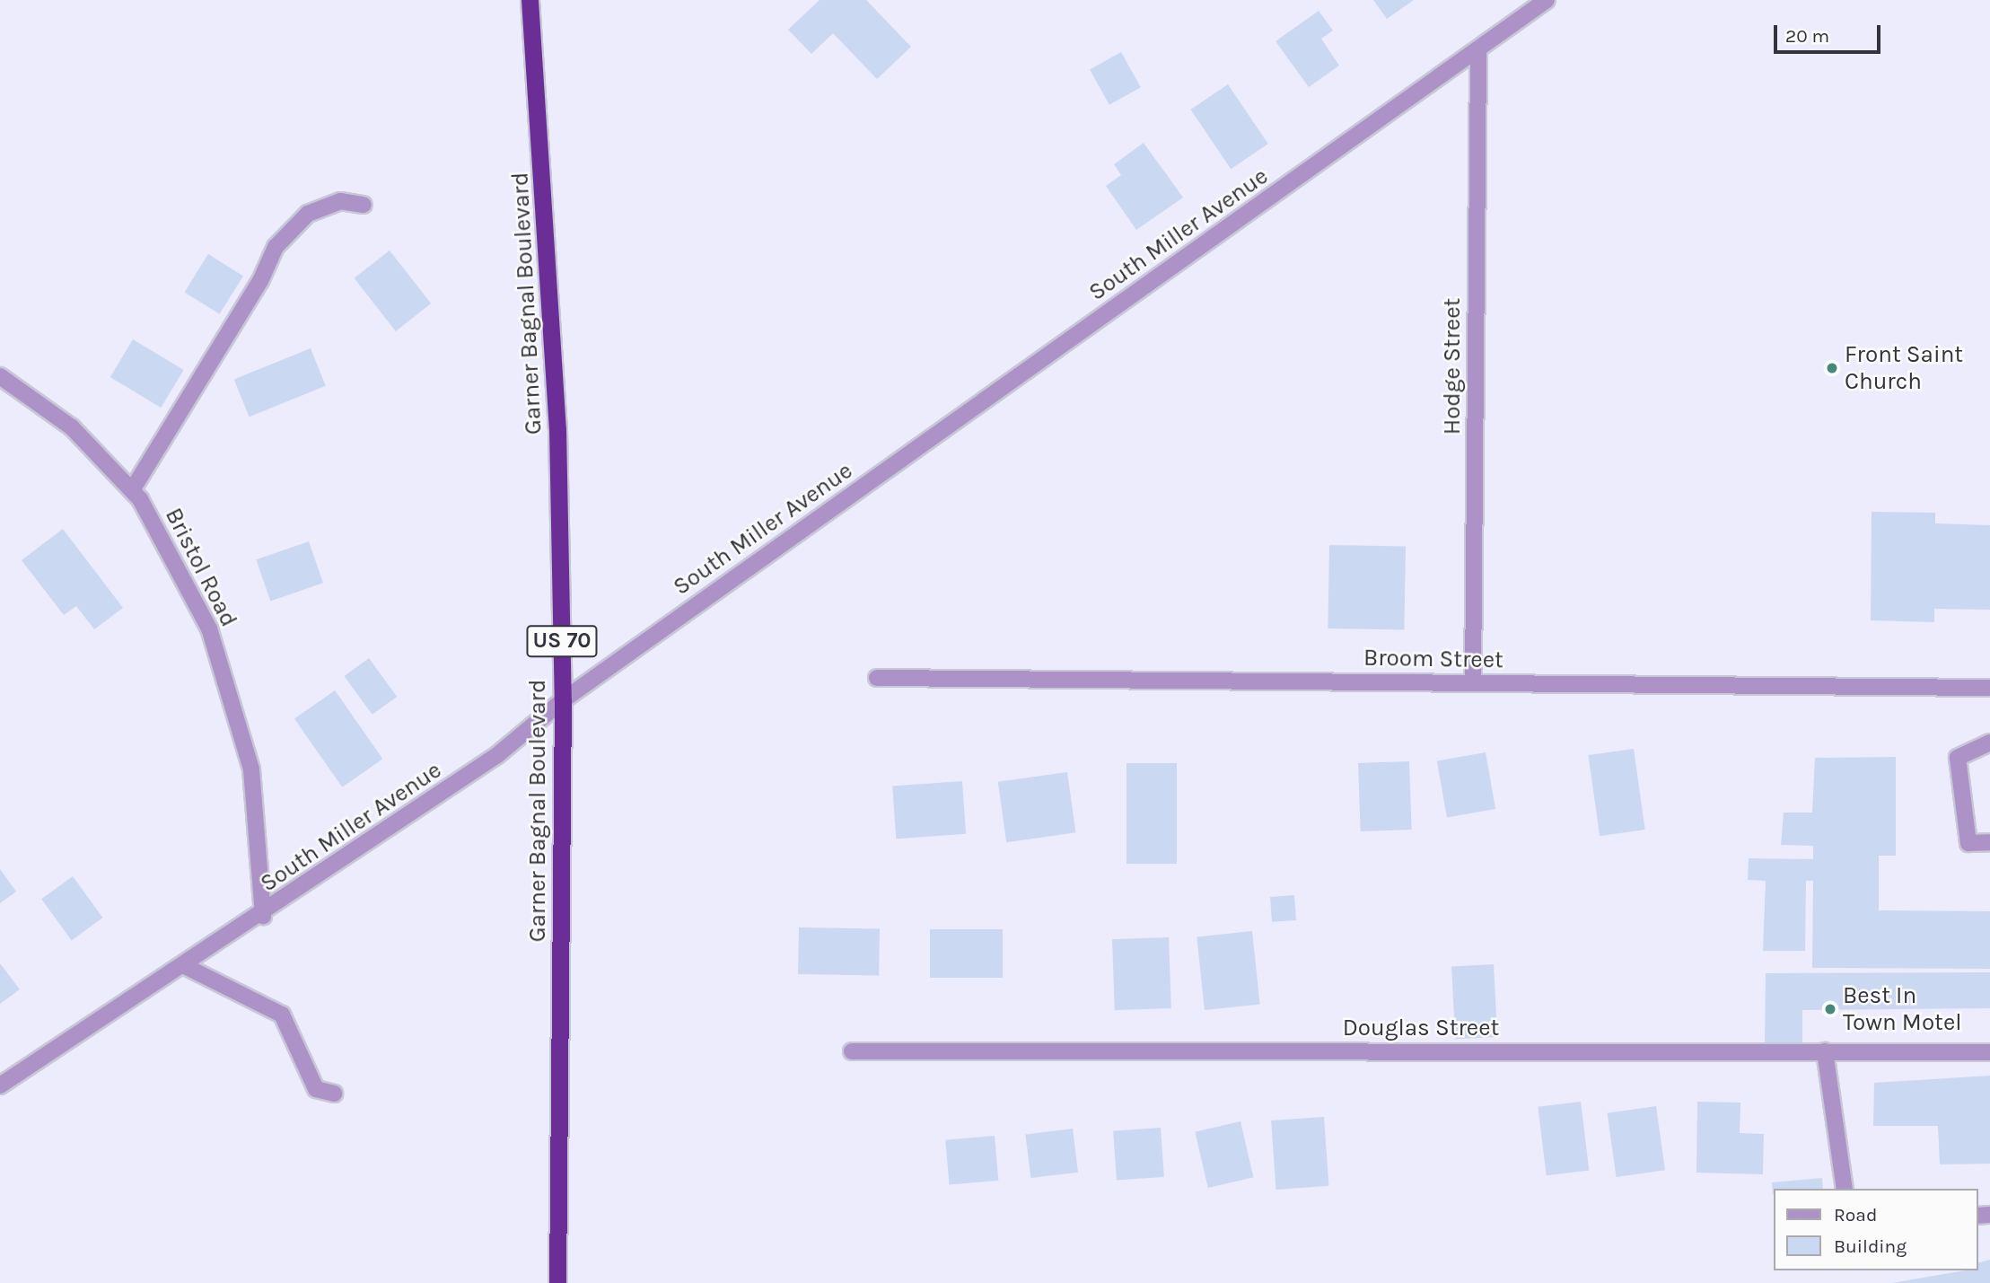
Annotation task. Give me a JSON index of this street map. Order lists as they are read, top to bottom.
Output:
{
  "streets": {
    "highway": ["Garner Bagnal Boulevard", "US 70"],
    "street": [
      "South Miller Avenue",
      "Hodge Street",
      "Bristol Road",
      "Broom Street",
      "Douglas Street"
    ]
  },
  "crossings": [
    ["South Miller Avenue", "Garner Bagnal Boulevard"],
    ["South Miller Avenue", "Hodge Street"],
    ["South Miller Avenue", "Bristol Road"],
    ["Hodge Street", "Broom Street"]
  ],
  "places": ["Front Saint Church", "Best In Town Motel"],
  "legend": ["Road", "Building"],
  "scale_bar": "20 m"
}
